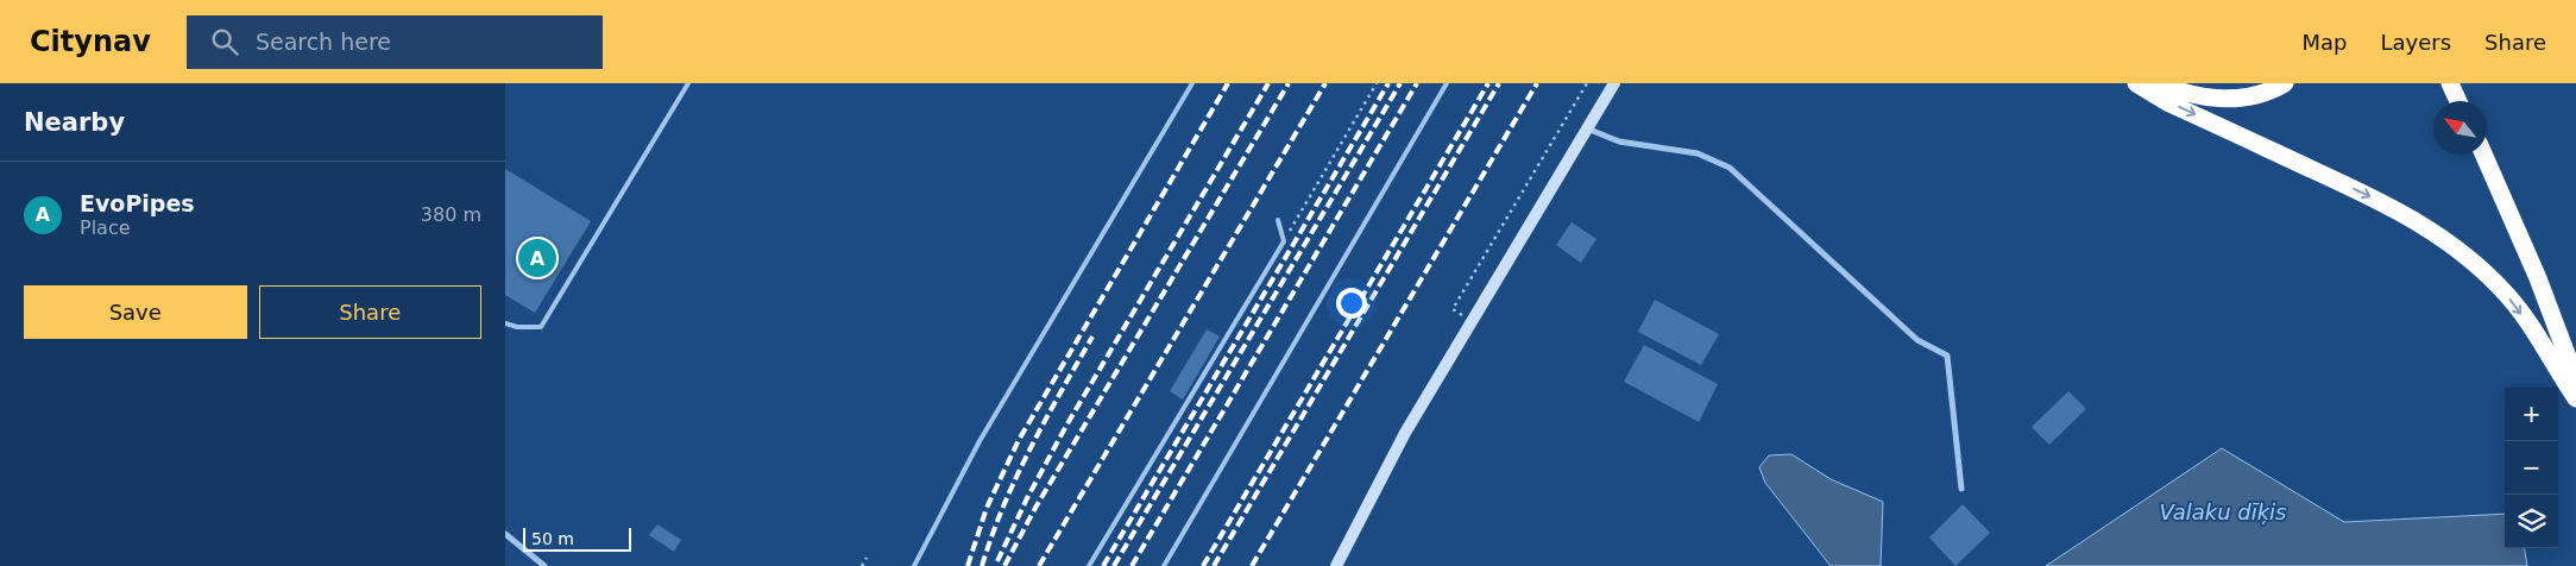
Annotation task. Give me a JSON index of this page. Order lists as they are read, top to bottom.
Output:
{
  "water": ["Valaku dīķis"],
  "scale_bar": "50 m",
  "north": "top left",
  "page": {
    "header": "Citynav",
    "search": "Search here",
    "nav": ["Map", "Layers", "Share"],
    "heading": "Nearby",
    "list": [
      {
        "mark": "A",
        "name": "EvoPipes",
        "note": "Place",
        "value": "380 m"
      }
    ],
    "pins": "A",
    "buttons": ["Save", "Share"],
    "map_buttons": ["+", "−"],
    "scale": "50 m"
  }
}
